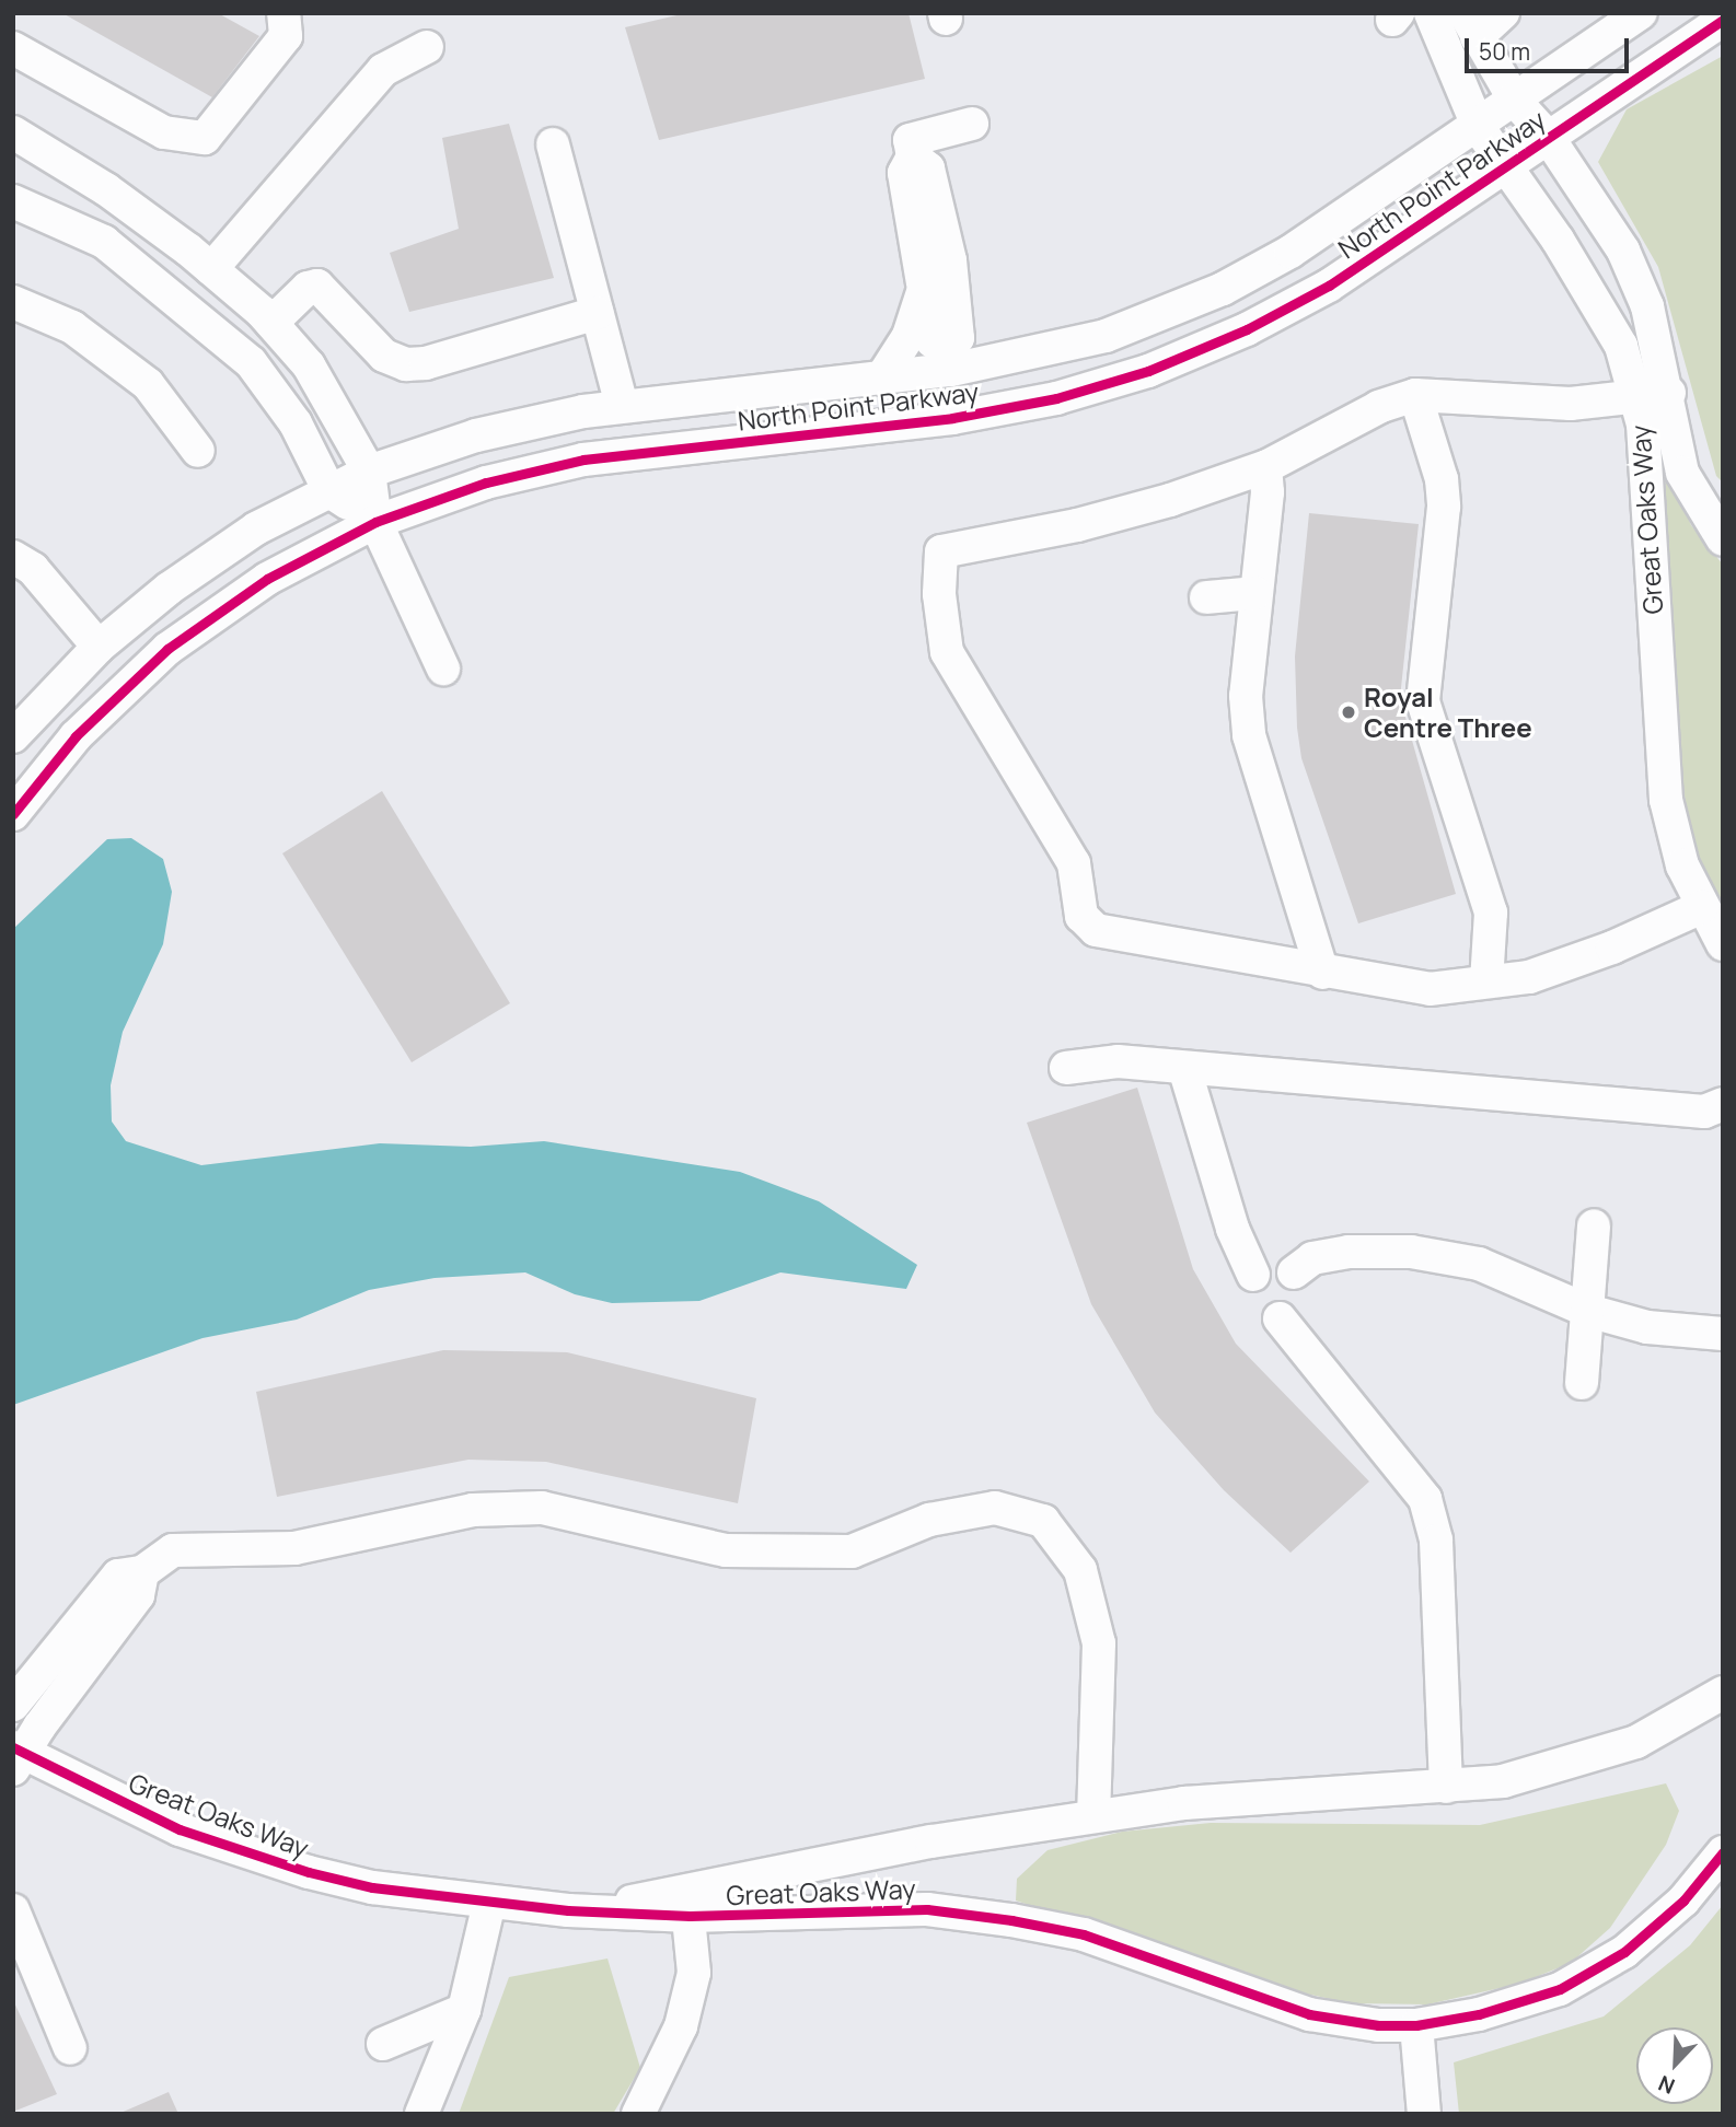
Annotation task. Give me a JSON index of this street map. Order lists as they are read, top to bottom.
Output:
{
  "streets": {
    "street": ["North Point Parkway", "Great Oaks Way"]
  },
  "crossings": [
    ["North Point Parkway", "Great Oaks Way"]
  ],
  "places": ["Royal Centre Three"],
  "scale_bar": "50 m",
  "north": "bottom left"
}
